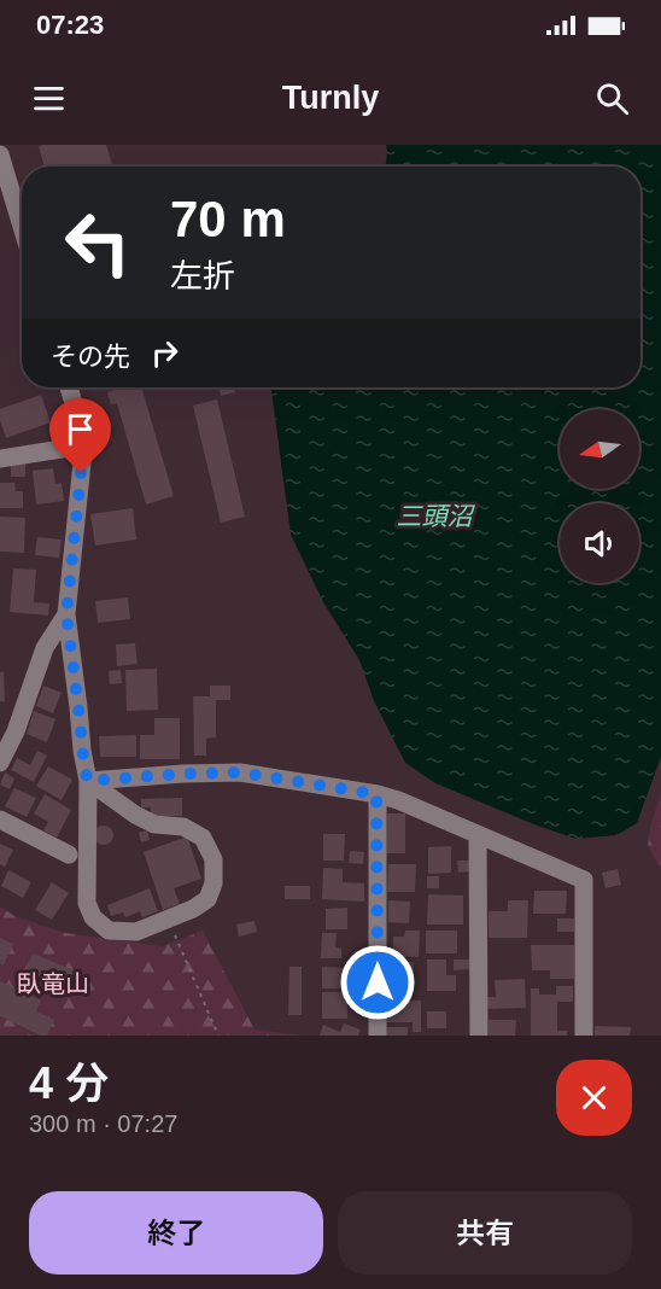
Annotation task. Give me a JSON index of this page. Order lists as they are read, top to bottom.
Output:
{
  "water": ["三頭沼"],
  "parks": ["臥竜山"],
  "north": "left",
  "page": {
    "status": "07:23",
    "header": "Turnly",
    "turn": ["70 m", "左折"],
    "then": "その先",
    "heading": ["4 分", "300 m · 07:27"],
    "buttons": ["終了", "共有"]
  }
}
